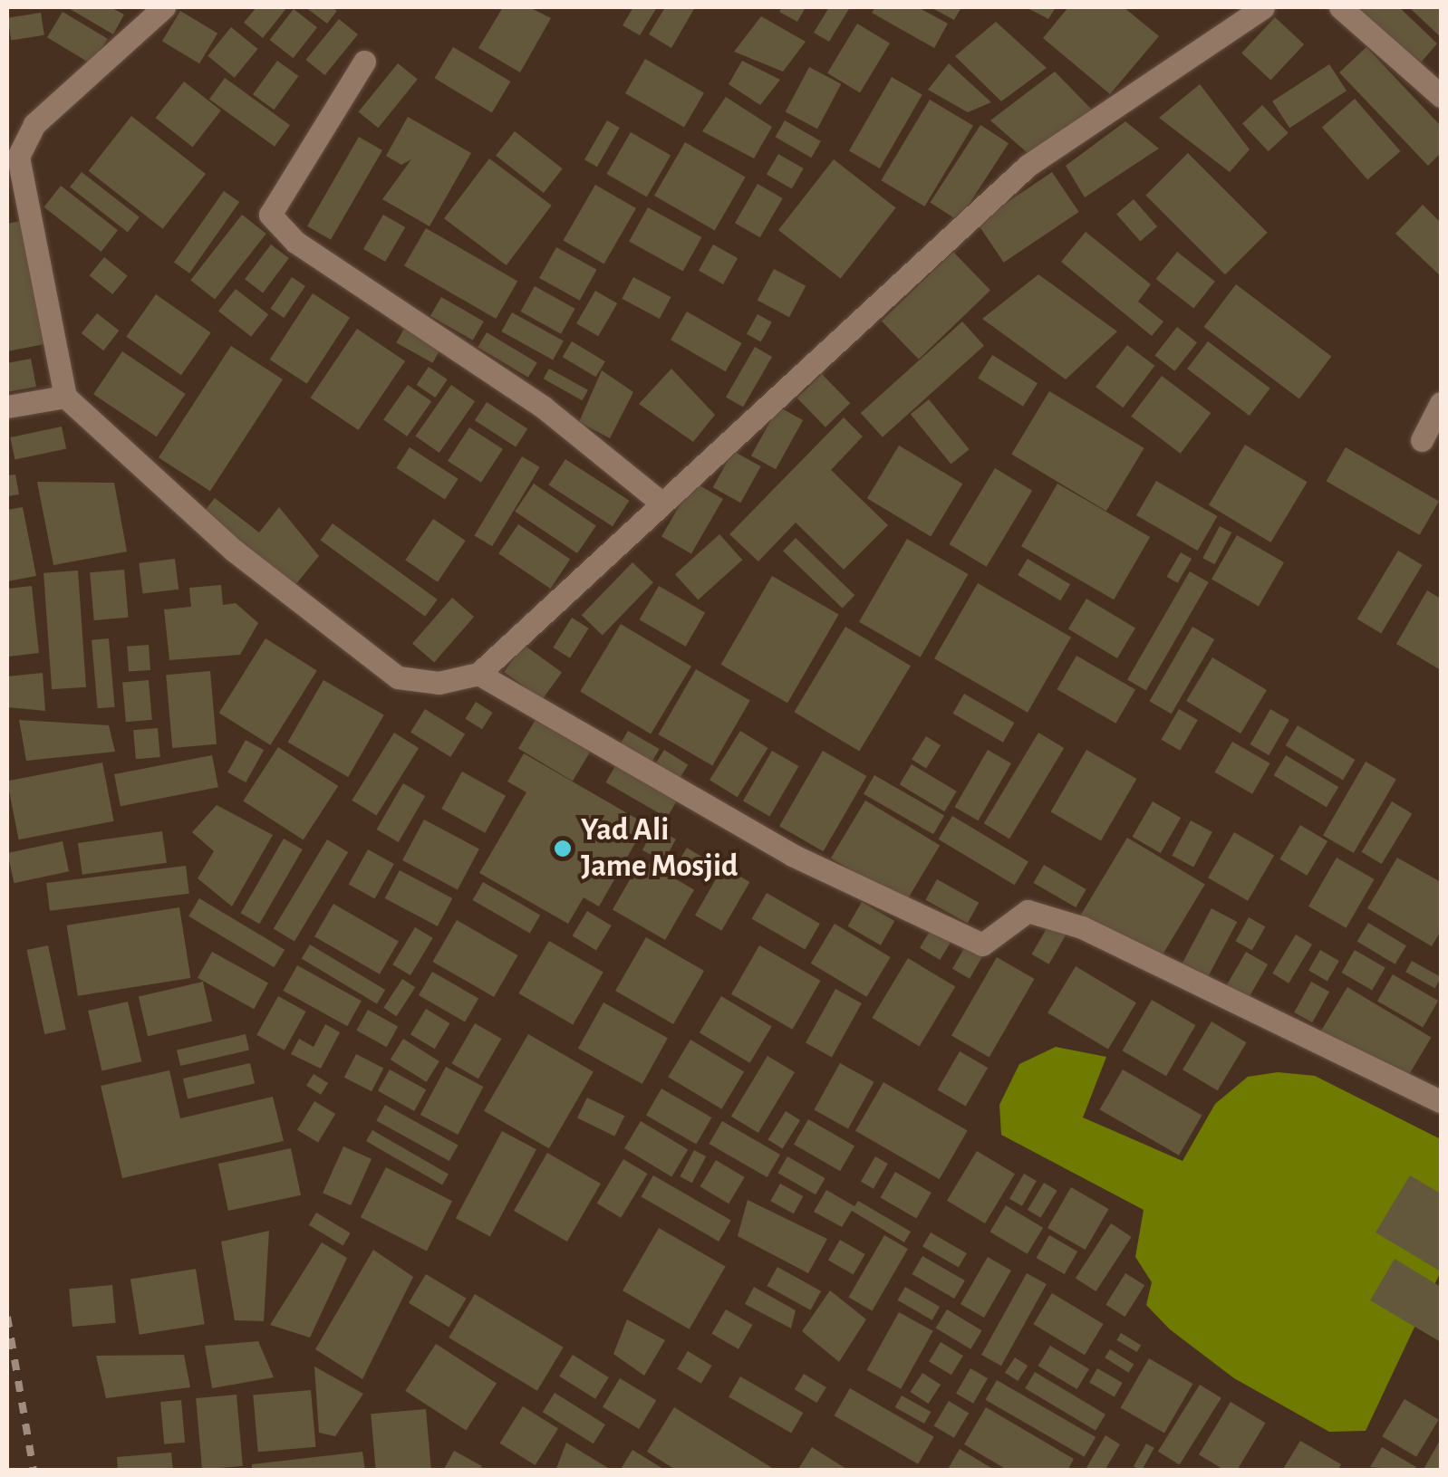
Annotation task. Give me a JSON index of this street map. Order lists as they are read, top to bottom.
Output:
{
  "places": ["Yad Ali Jame Mosjid"]
}
